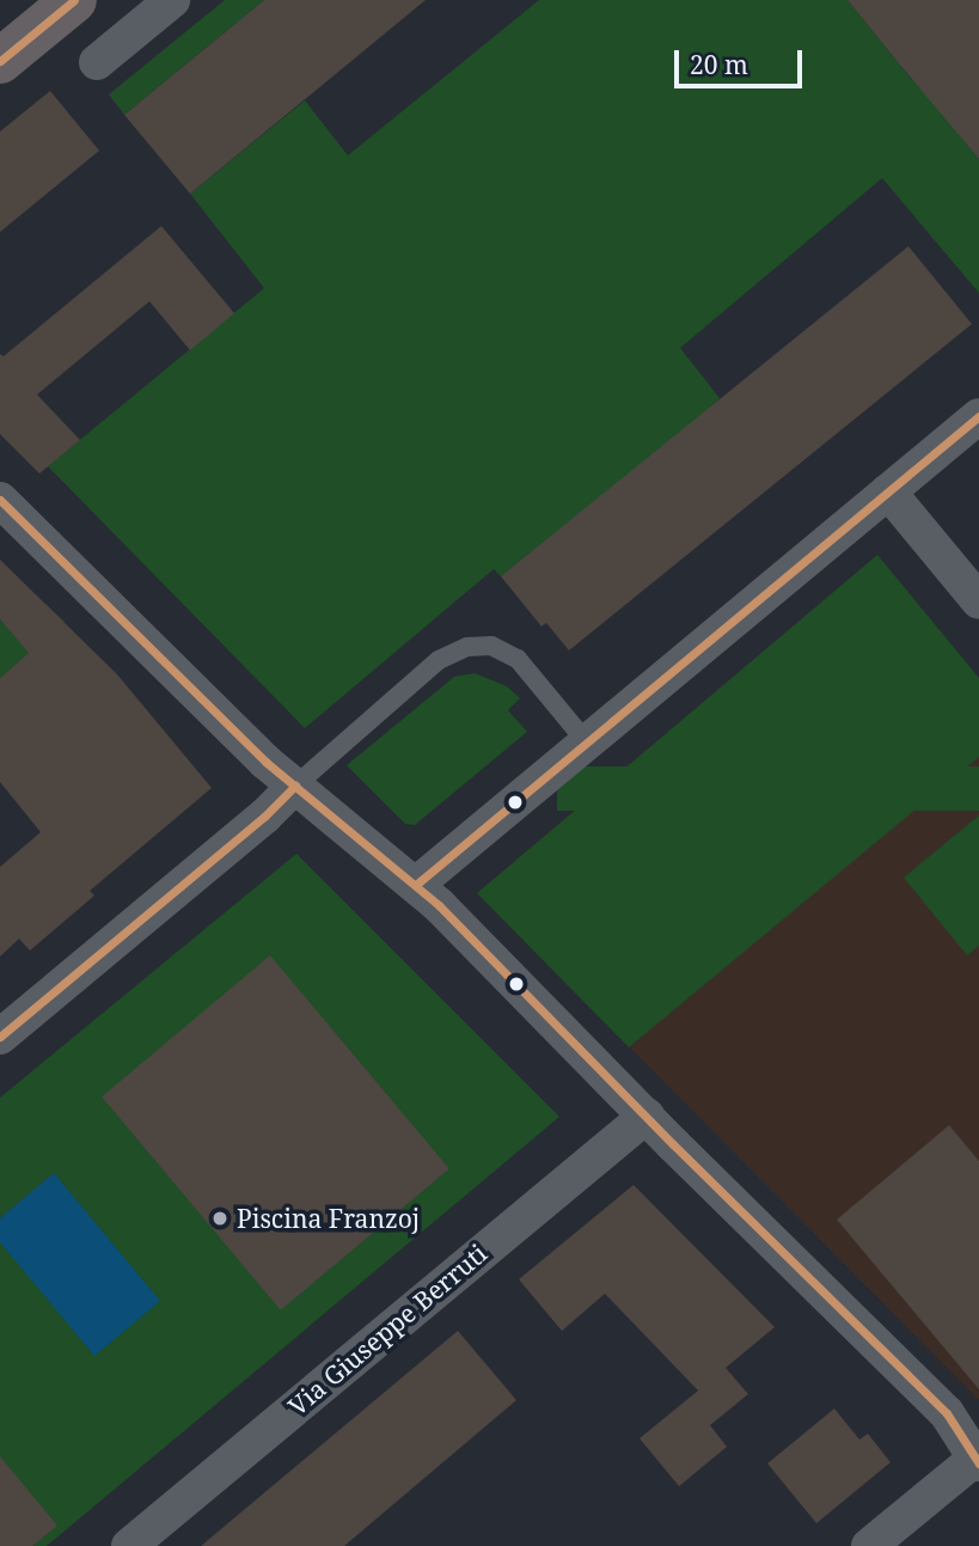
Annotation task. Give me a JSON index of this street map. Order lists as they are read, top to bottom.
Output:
{
  "streets": {
    "street": ["Via Giuseppe Berruti"]
  },
  "places": ["Piscina Franzoj"],
  "scale_bar": "20 m"
}
